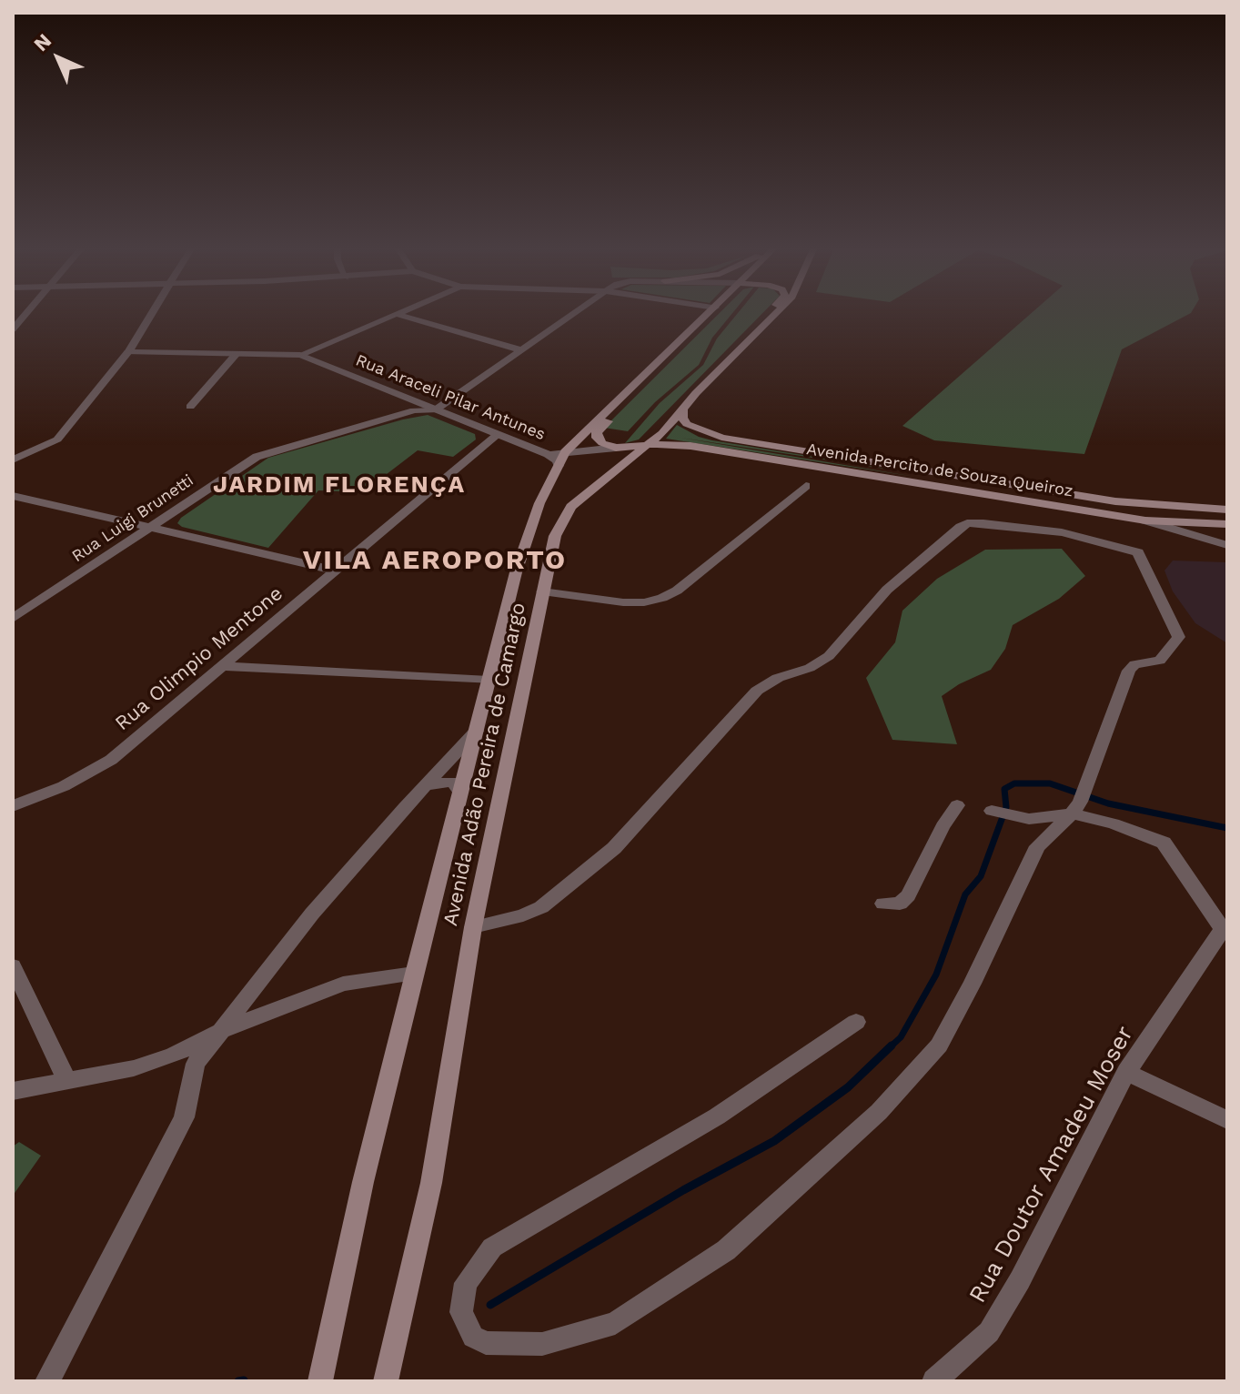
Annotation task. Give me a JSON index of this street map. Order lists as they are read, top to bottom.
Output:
{
  "streets": {
    "main road": ["Avenida Percito de Souza Queiroz", "Avenida Adão Pereira de Camargo"],
    "street": [
      "Rua Araceli Pilar Antunes",
      "Rua Luigi Brunetti",
      "Rua Olimpio Mentone",
      "Rua Doutor Amadeu Moser"
    ]
  },
  "crossings": [
    ["Rua Araceli Pilar Antunes", "Rua Luigi Brunetti"],
    ["Rua Araceli Pilar Antunes", "Rua Olimpio Mentone"],
    ["Rua Araceli Pilar Antunes", "Avenida Adão Pereira de Camargo"],
    ["Avenida Percito de Souza Queiroz", "Avenida Adão Pereira de Camargo"]
  ],
  "districts": ["JARDIM FLORENÇA", "VILA AEROPORTO"],
  "north": "top left"
}
